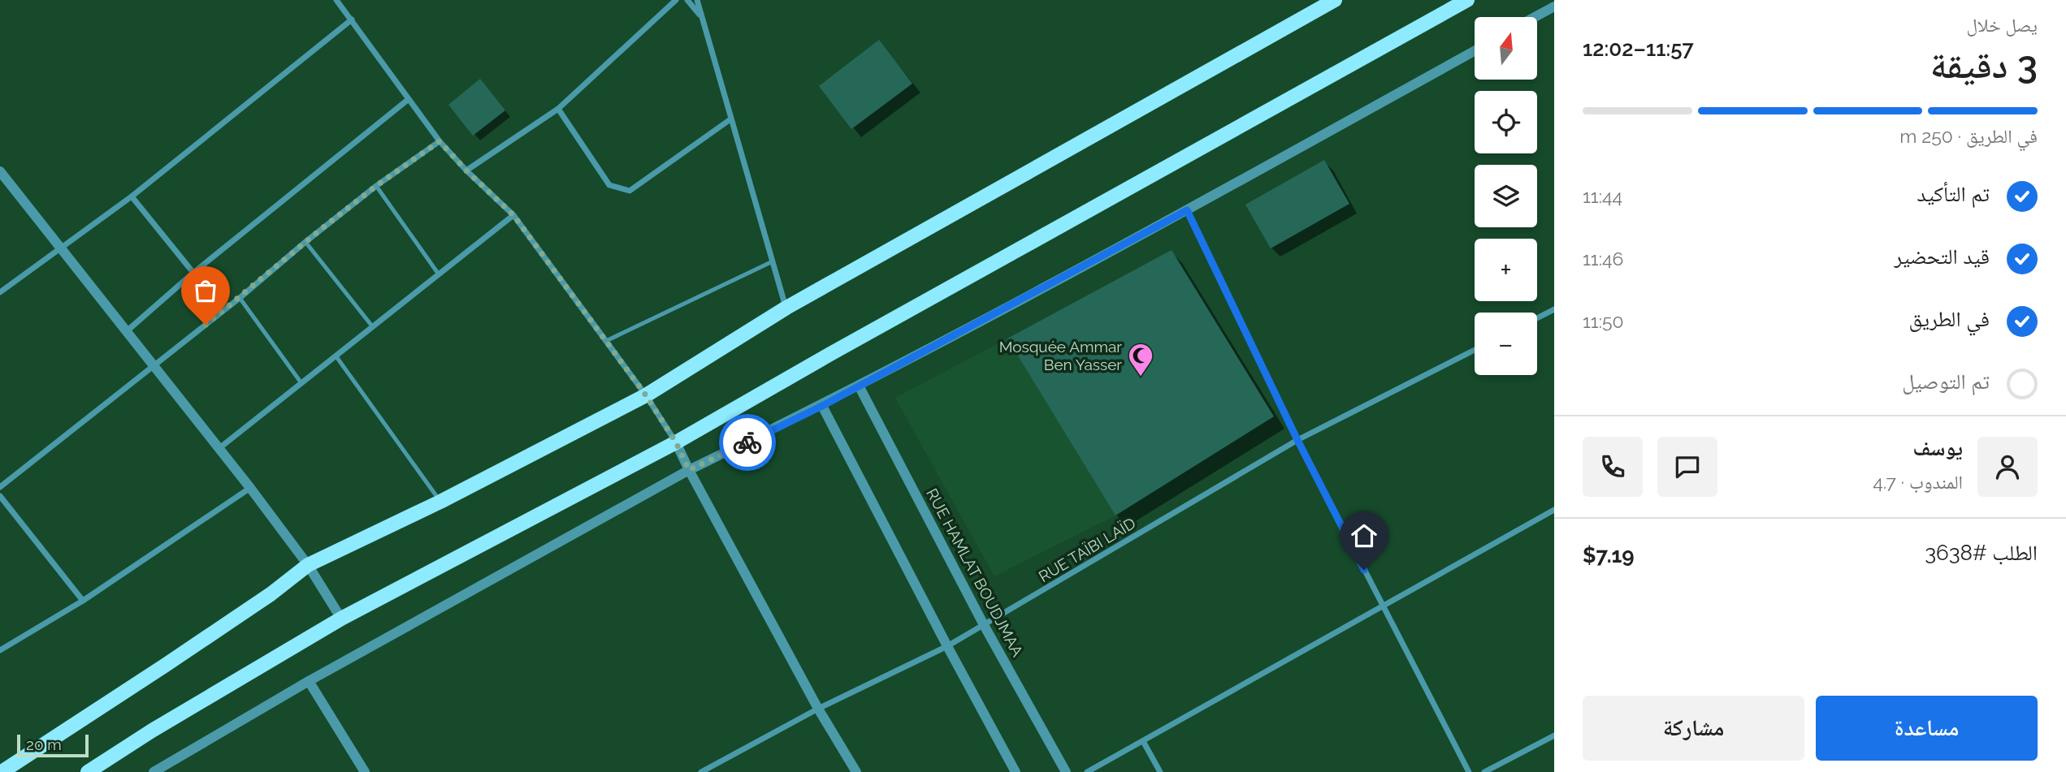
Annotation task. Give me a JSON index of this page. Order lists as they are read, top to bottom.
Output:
{
  "streets": {
    "street": ["RUE TAÏBI LAÏD", "RUE HAMLAT BOUDJMAA"]
  },
  "crossings": [
    ["RUE TAÏBI LAÏD", "RUE HAMLAT BOUDJMAA"]
  ],
  "places": {
    "mosque": ["Mosquée Ammar Ben Yasser"]
  },
  "scale_bar": "20 m",
  "north": "top",
  "page": {
    "heading": ["3 دقيقة", "يصل خلال", "11:57–12:02"],
    "panel": [
      "يوسف",
      "المندوب · 4.7",
      "الطلب #3638",
      "$7.19"
    ],
    "map_buttons": ["+", "−"],
    "bar": "في الطريق · 250 m",
    "list": [
      ["تم التأكيد", "11:44"],
      ["قيد التحضير", "11:46"],
      ["في الطريق", "11:50"],
      "تم التوصيل"
    ],
    "buttons": ["مساعدة", "مشاركة"],
    "scale": "20 m"
  }
}
